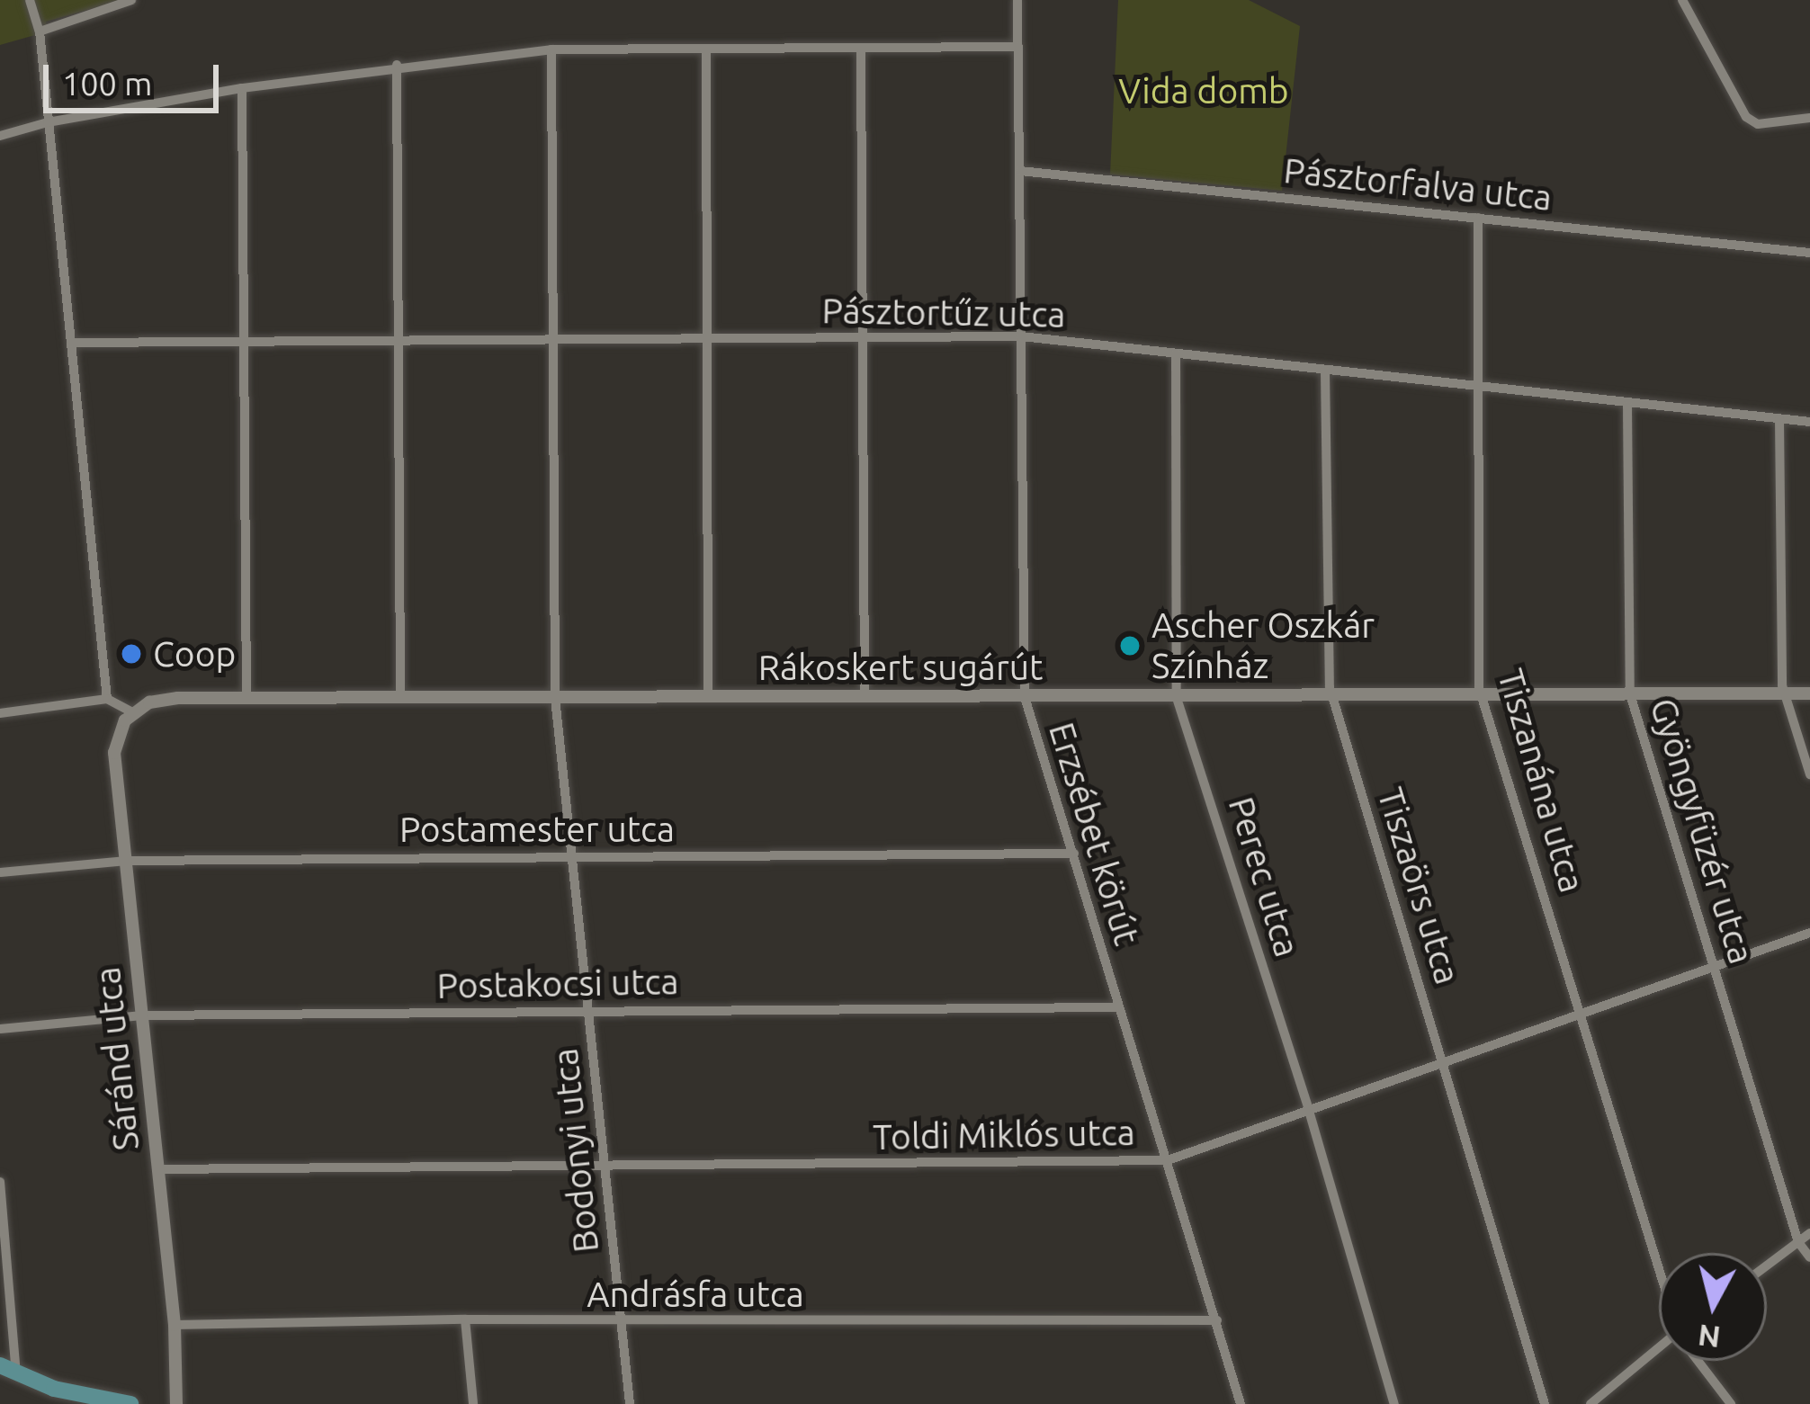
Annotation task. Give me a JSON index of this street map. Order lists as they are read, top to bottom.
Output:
{
  "streets": {
    "street": [
      "Pásztorfalva utca",
      "Pásztortűz utca",
      "Rákoskert sugárút",
      "Tiszanána utca",
      "Postamester utca",
      "Gyöngyfüzér utca",
      "Erzsébet körút",
      "Perec utca",
      "Tiszaörs utca",
      "Postakocsi utca",
      "Sáránd utca",
      "Toldi Miklós utca",
      "Bodonyi utca",
      "Andrásfa utca"
    ]
  },
  "crossings": [
    ["Pásztorfalva utca", "Tiszanána utca"],
    ["Pásztorfalva utca", "Erzsébet körút"],
    ["Pásztortűz utca", "Tiszanána utca"],
    ["Pásztortűz utca", "Gyöngyfüzér utca"],
    ["Pásztortűz utca", "Erzsébet körút"],
    ["Pásztortűz utca", "Perec utca"],
    ["Pásztortűz utca", "Tiszaörs utca"],
    ["Pásztortűz utca", "Bodonyi utca"],
    ["Rákoskert sugárút", "Tiszanána utca"],
    ["Rákoskert sugárút", "Gyöngyfüzér utca"],
    ["Rákoskert sugárút", "Erzsébet körút"],
    ["Rákoskert sugárút", "Perec utca"],
    ["Rákoskert sugárút", "Tiszaörs utca"],
    ["Rákoskert sugárút", "Sáránd utca"],
    ["Rákoskert sugárút", "Bodonyi utca"],
    ["Tiszanána utca", "Toldi Miklós utca"],
    ["Postamester utca", "Erzsébet körút"],
    ["Postamester utca", "Sáránd utca"],
    ["Postamester utca", "Bodonyi utca"],
    ["Gyöngyfüzér utca", "Toldi Miklós utca"],
    ["Erzsébet körút", "Postakocsi utca"],
    ["Erzsébet körút", "Toldi Miklós utca"],
    ["Erzsébet körút", "Andrásfa utca"],
    ["Perec utca", "Toldi Miklós utca"],
    ["Tiszaörs utca", "Toldi Miklós utca"],
    ["Postakocsi utca", "Sáránd utca"],
    ["Postakocsi utca", "Bodonyi utca"],
    ["Sáránd utca", "Toldi Miklós utca"],
    ["Sáránd utca", "Andrásfa utca"],
    ["Toldi Miklós utca", "Bodonyi utca"],
    ["Bodonyi utca", "Andrásfa utca"]
  ],
  "parks": ["Vida domb"],
  "places": ["Ascher Oszkár Színház", "Coop"],
  "scale_bar": "100 m",
  "north": "bottom"
}
